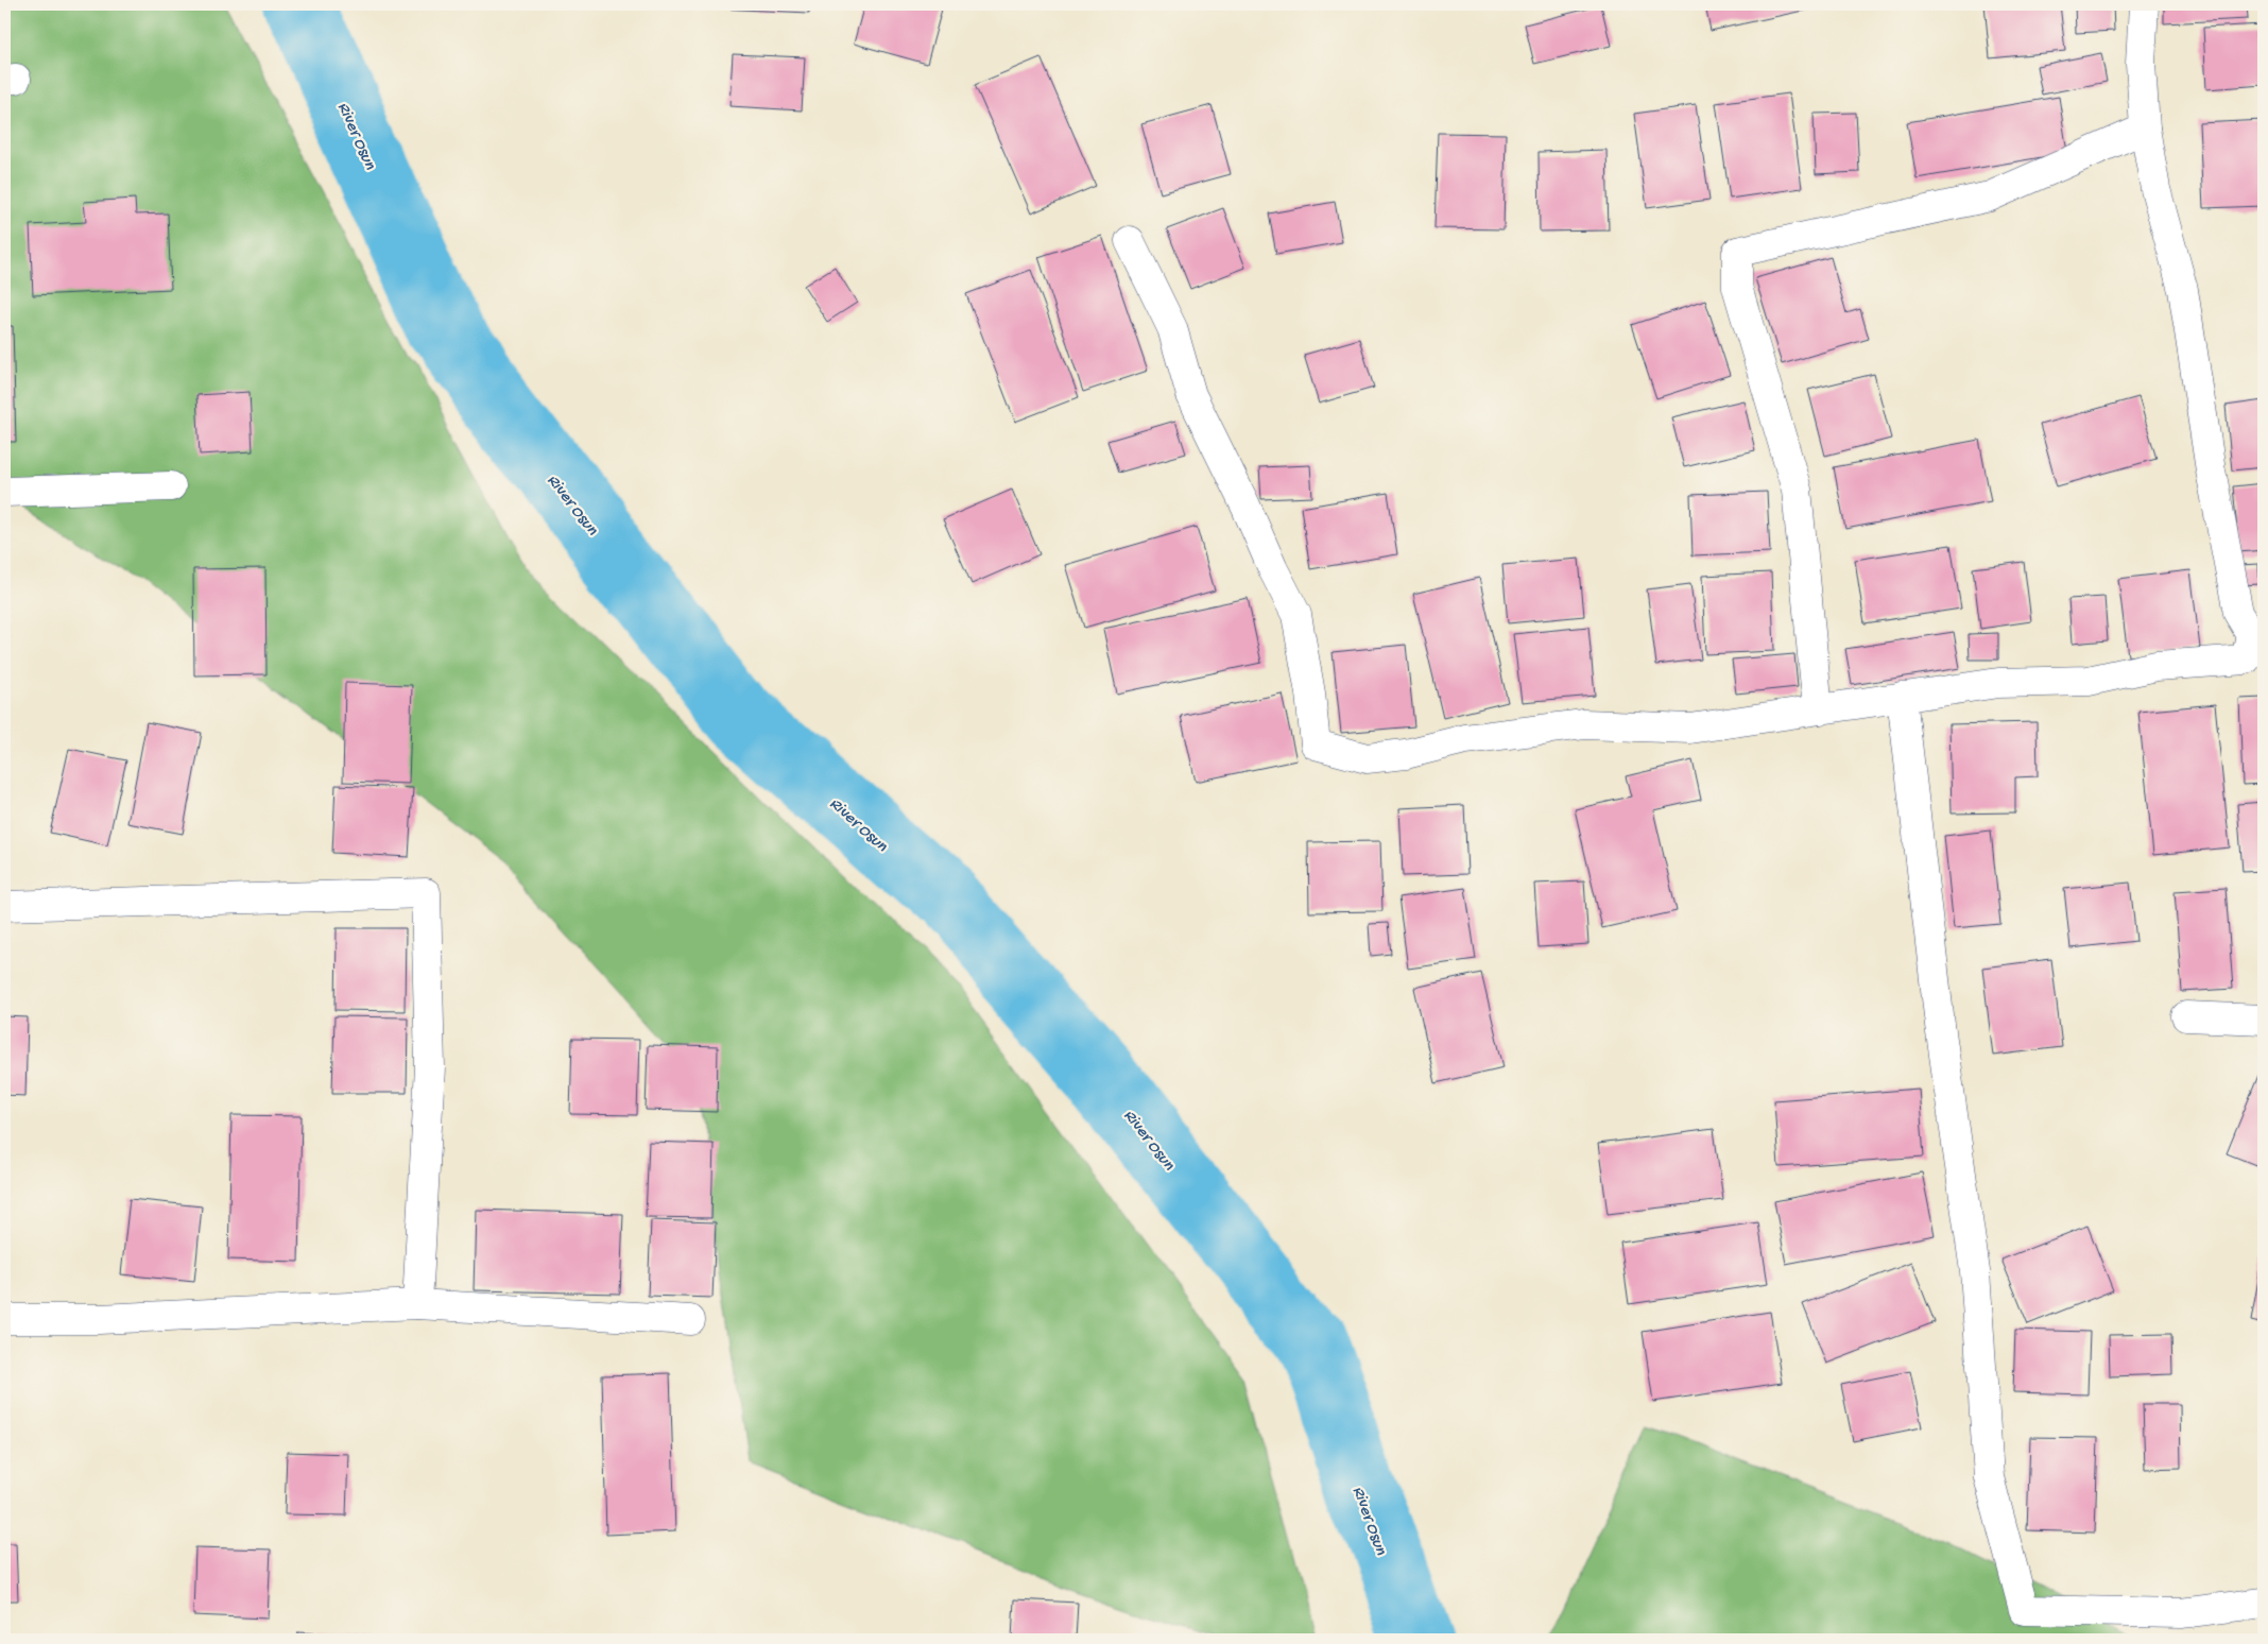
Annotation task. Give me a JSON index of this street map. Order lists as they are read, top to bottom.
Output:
{
  "water": ["River Osun"]
}
